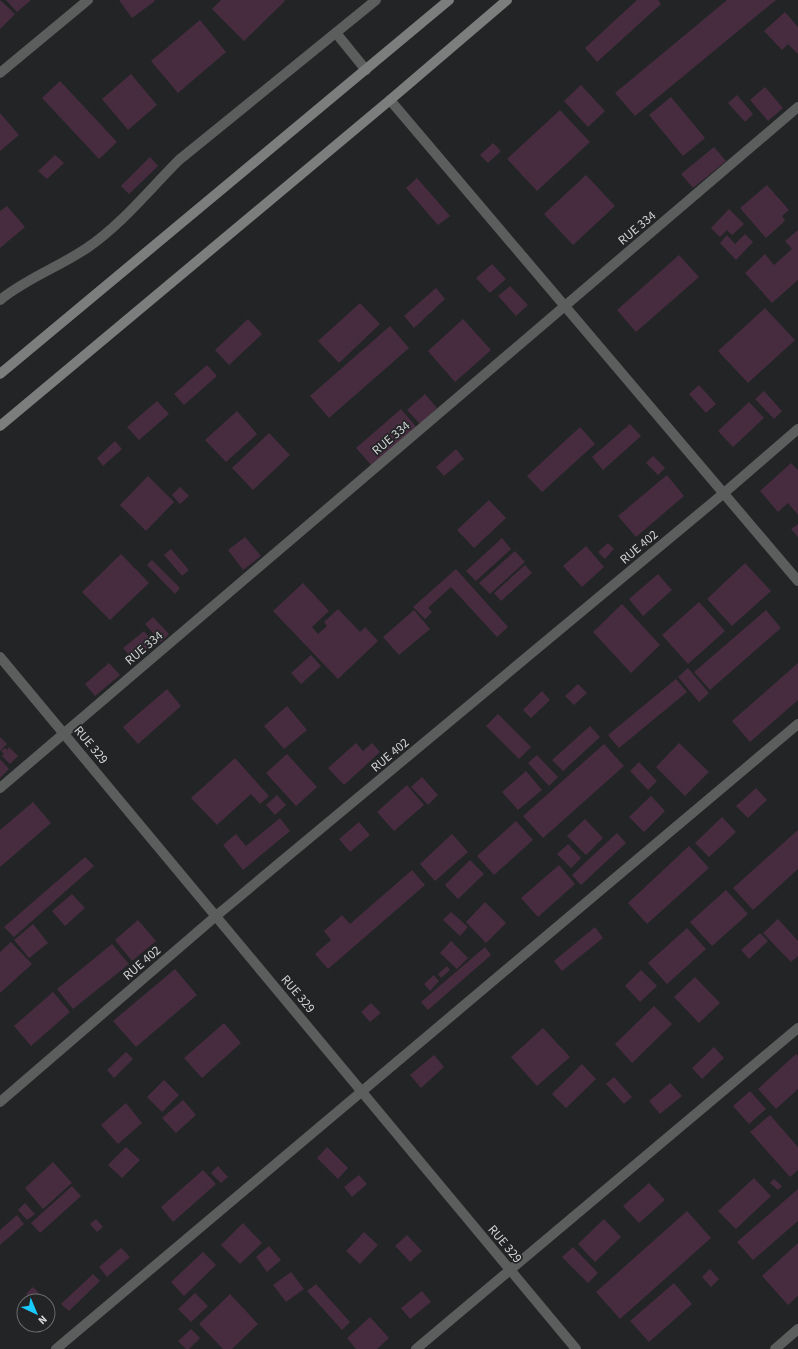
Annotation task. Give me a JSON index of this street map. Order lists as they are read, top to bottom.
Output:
{
  "streets": {
    "street": ["RUE 334", "RUE 402", "RUE 329"]
  },
  "crossings": [
    ["RUE 334", "RUE 329"],
    ["RUE 402", "RUE 329"]
  ],
  "north": "bottom right"
}
